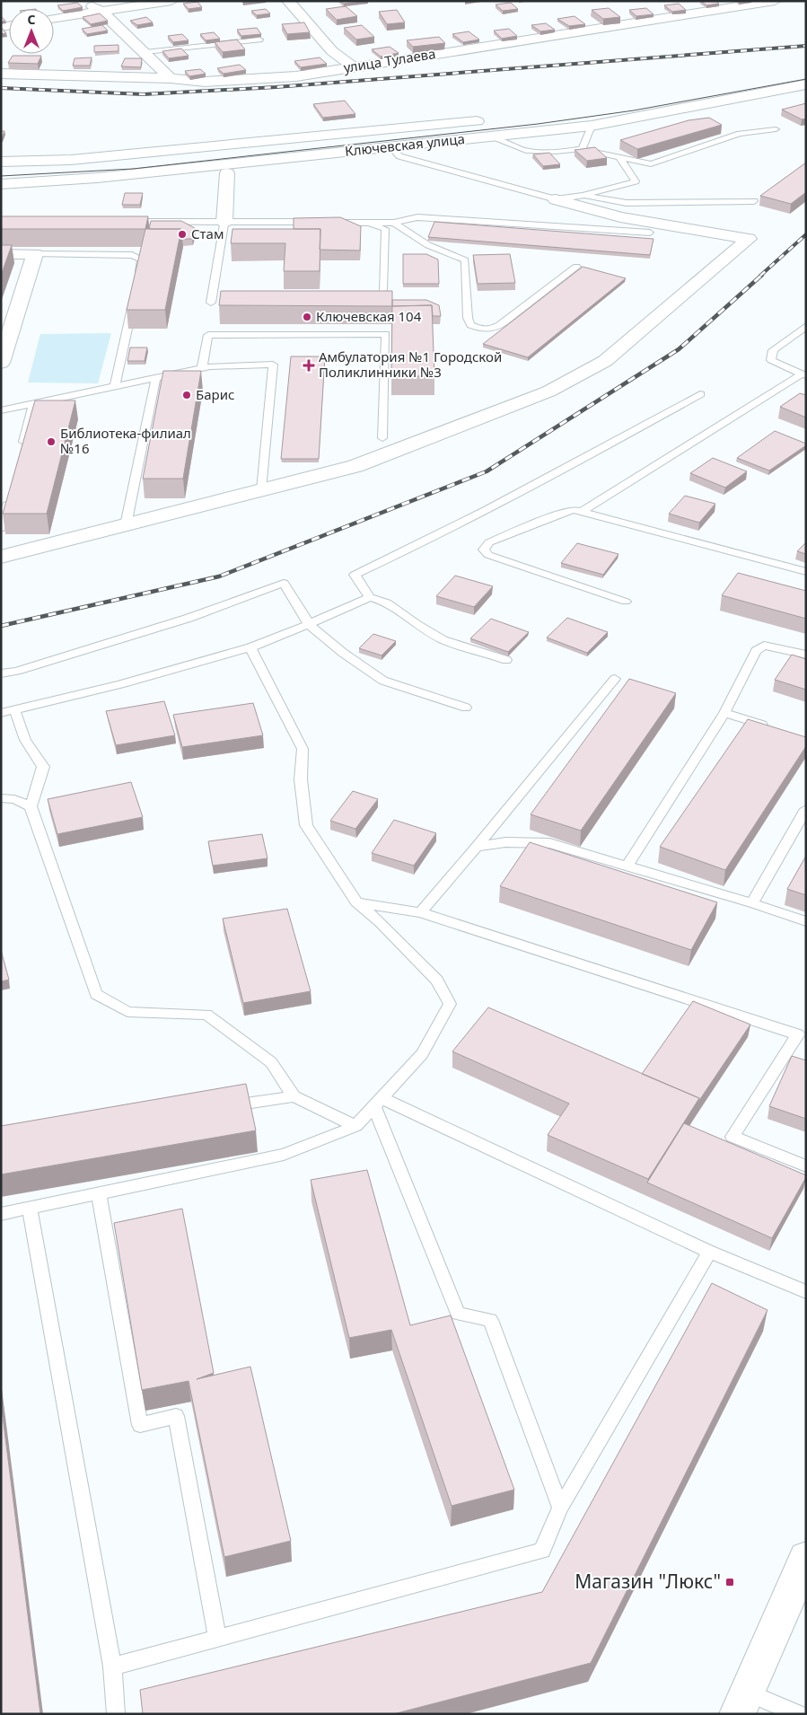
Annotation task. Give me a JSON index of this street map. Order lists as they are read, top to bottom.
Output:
{
  "streets": {
    "street": ["улица Тулаева", "Ключевская улица"]
  },
  "places": {
    "other": [
      "Стам",
      "Ключевская 104",
      "Барис",
      "Библиотека-филиал №16"
    ],
    "health": ["Амбулатория №1 Городской Поликлинники №3"],
    "transit": ["Магазин \"Люкс\""]
  },
  "north": "top"
}
